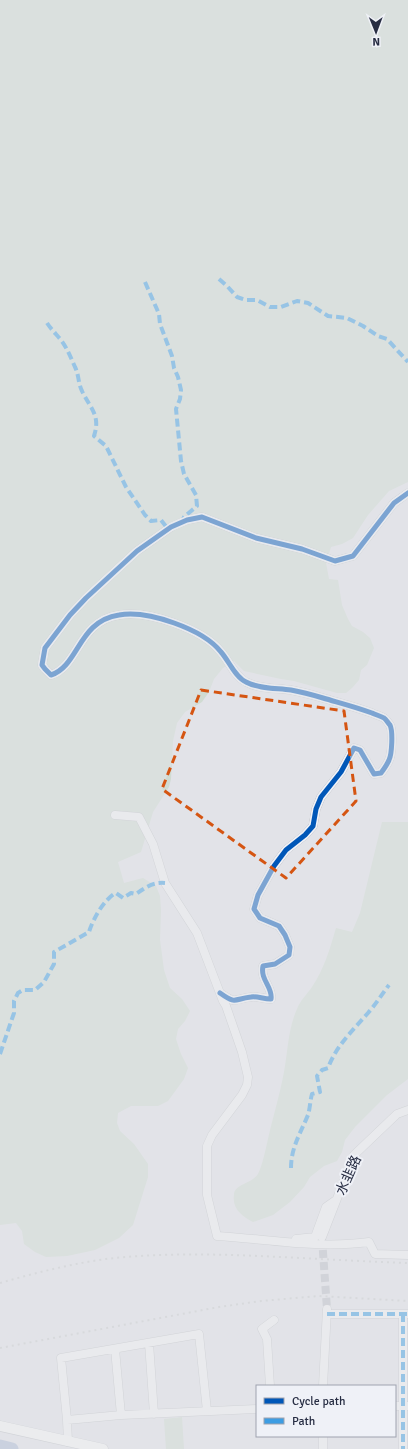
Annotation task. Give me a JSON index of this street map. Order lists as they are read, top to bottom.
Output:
{
  "streets": {
    "street": ["水韭路"]
  },
  "legend": ["Cycle path", "Path"],
  "north": "bottom"
}
